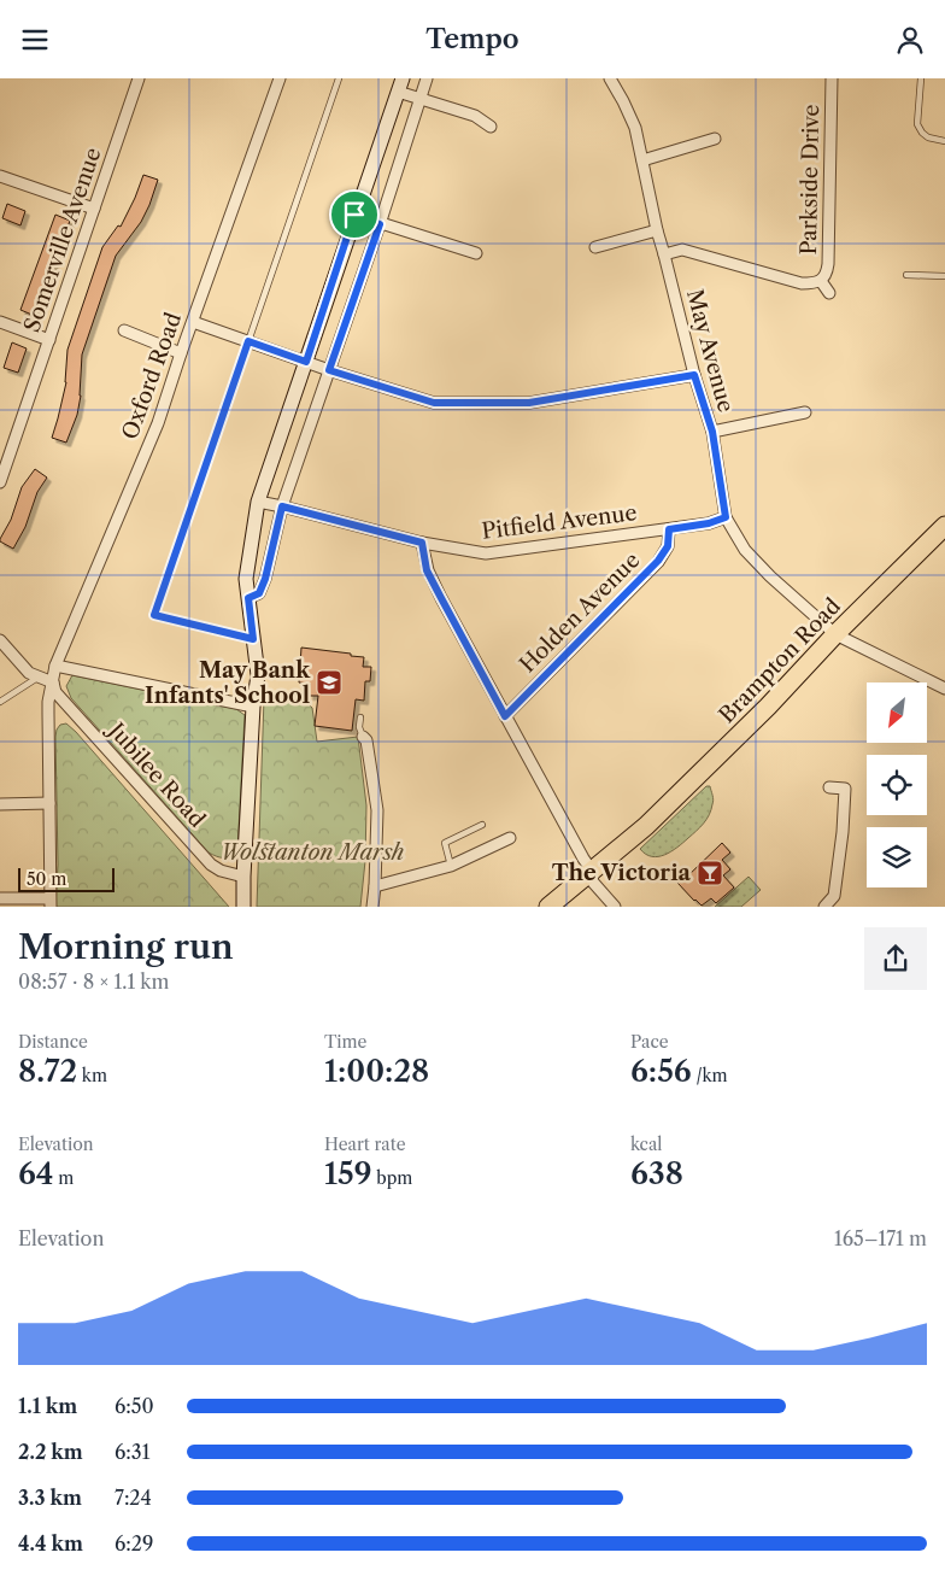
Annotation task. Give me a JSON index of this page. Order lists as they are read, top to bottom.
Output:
{
  "streets": {
    "highway": ["Brampton Road"],
    "street": [
      "Parkside Drive",
      "Somerville Avenue",
      "May Avenue",
      "Oxford Road",
      "Pitfield Avenue",
      "Holden Avenue",
      "Jubilee Road"
    ]
  },
  "crossings": [
    ["Parkside Drive", "May Avenue"],
    ["May Avenue", "Pitfield Avenue"],
    ["May Avenue", "Brampton Road"],
    ["Oxford Road", "Jubilee Road"],
    ["Pitfield Avenue", "Holden Avenue"]
  ],
  "parks": ["Wolstanton Marsh"],
  "places": {
    "school or university": ["May Bank Infants' School"],
    "bar": ["The Victoria"]
  },
  "scale_bar": "50 m",
  "north": "bottom left",
  "page": {
    "header": "Tempo",
    "scale": "50 m",
    "heading": ["Morning run", "08:57 · 8 × 1.1 km"],
    "stats": [
      ["Distance", "8.72 km"],
      ["Time", "1:00:28"],
      ["Pace", "6:56 /km"],
      ["Elevation", "64 m"],
      ["Heart rate", "159 bpm"],
      ["kcal", "638"]
    ],
    "chart": ["Elevation", "165–171 m"],
    "list": [
      {
        "name": "1.1 km",
        "note": "6:50"
      },
      {
        "name": "2.2 km",
        "note": "6:31"
      },
      {
        "name": "3.3 km",
        "note": "7:24"
      },
      {
        "name": "4.4 km",
        "note": "6:29"
      }
    ]
  }
}
